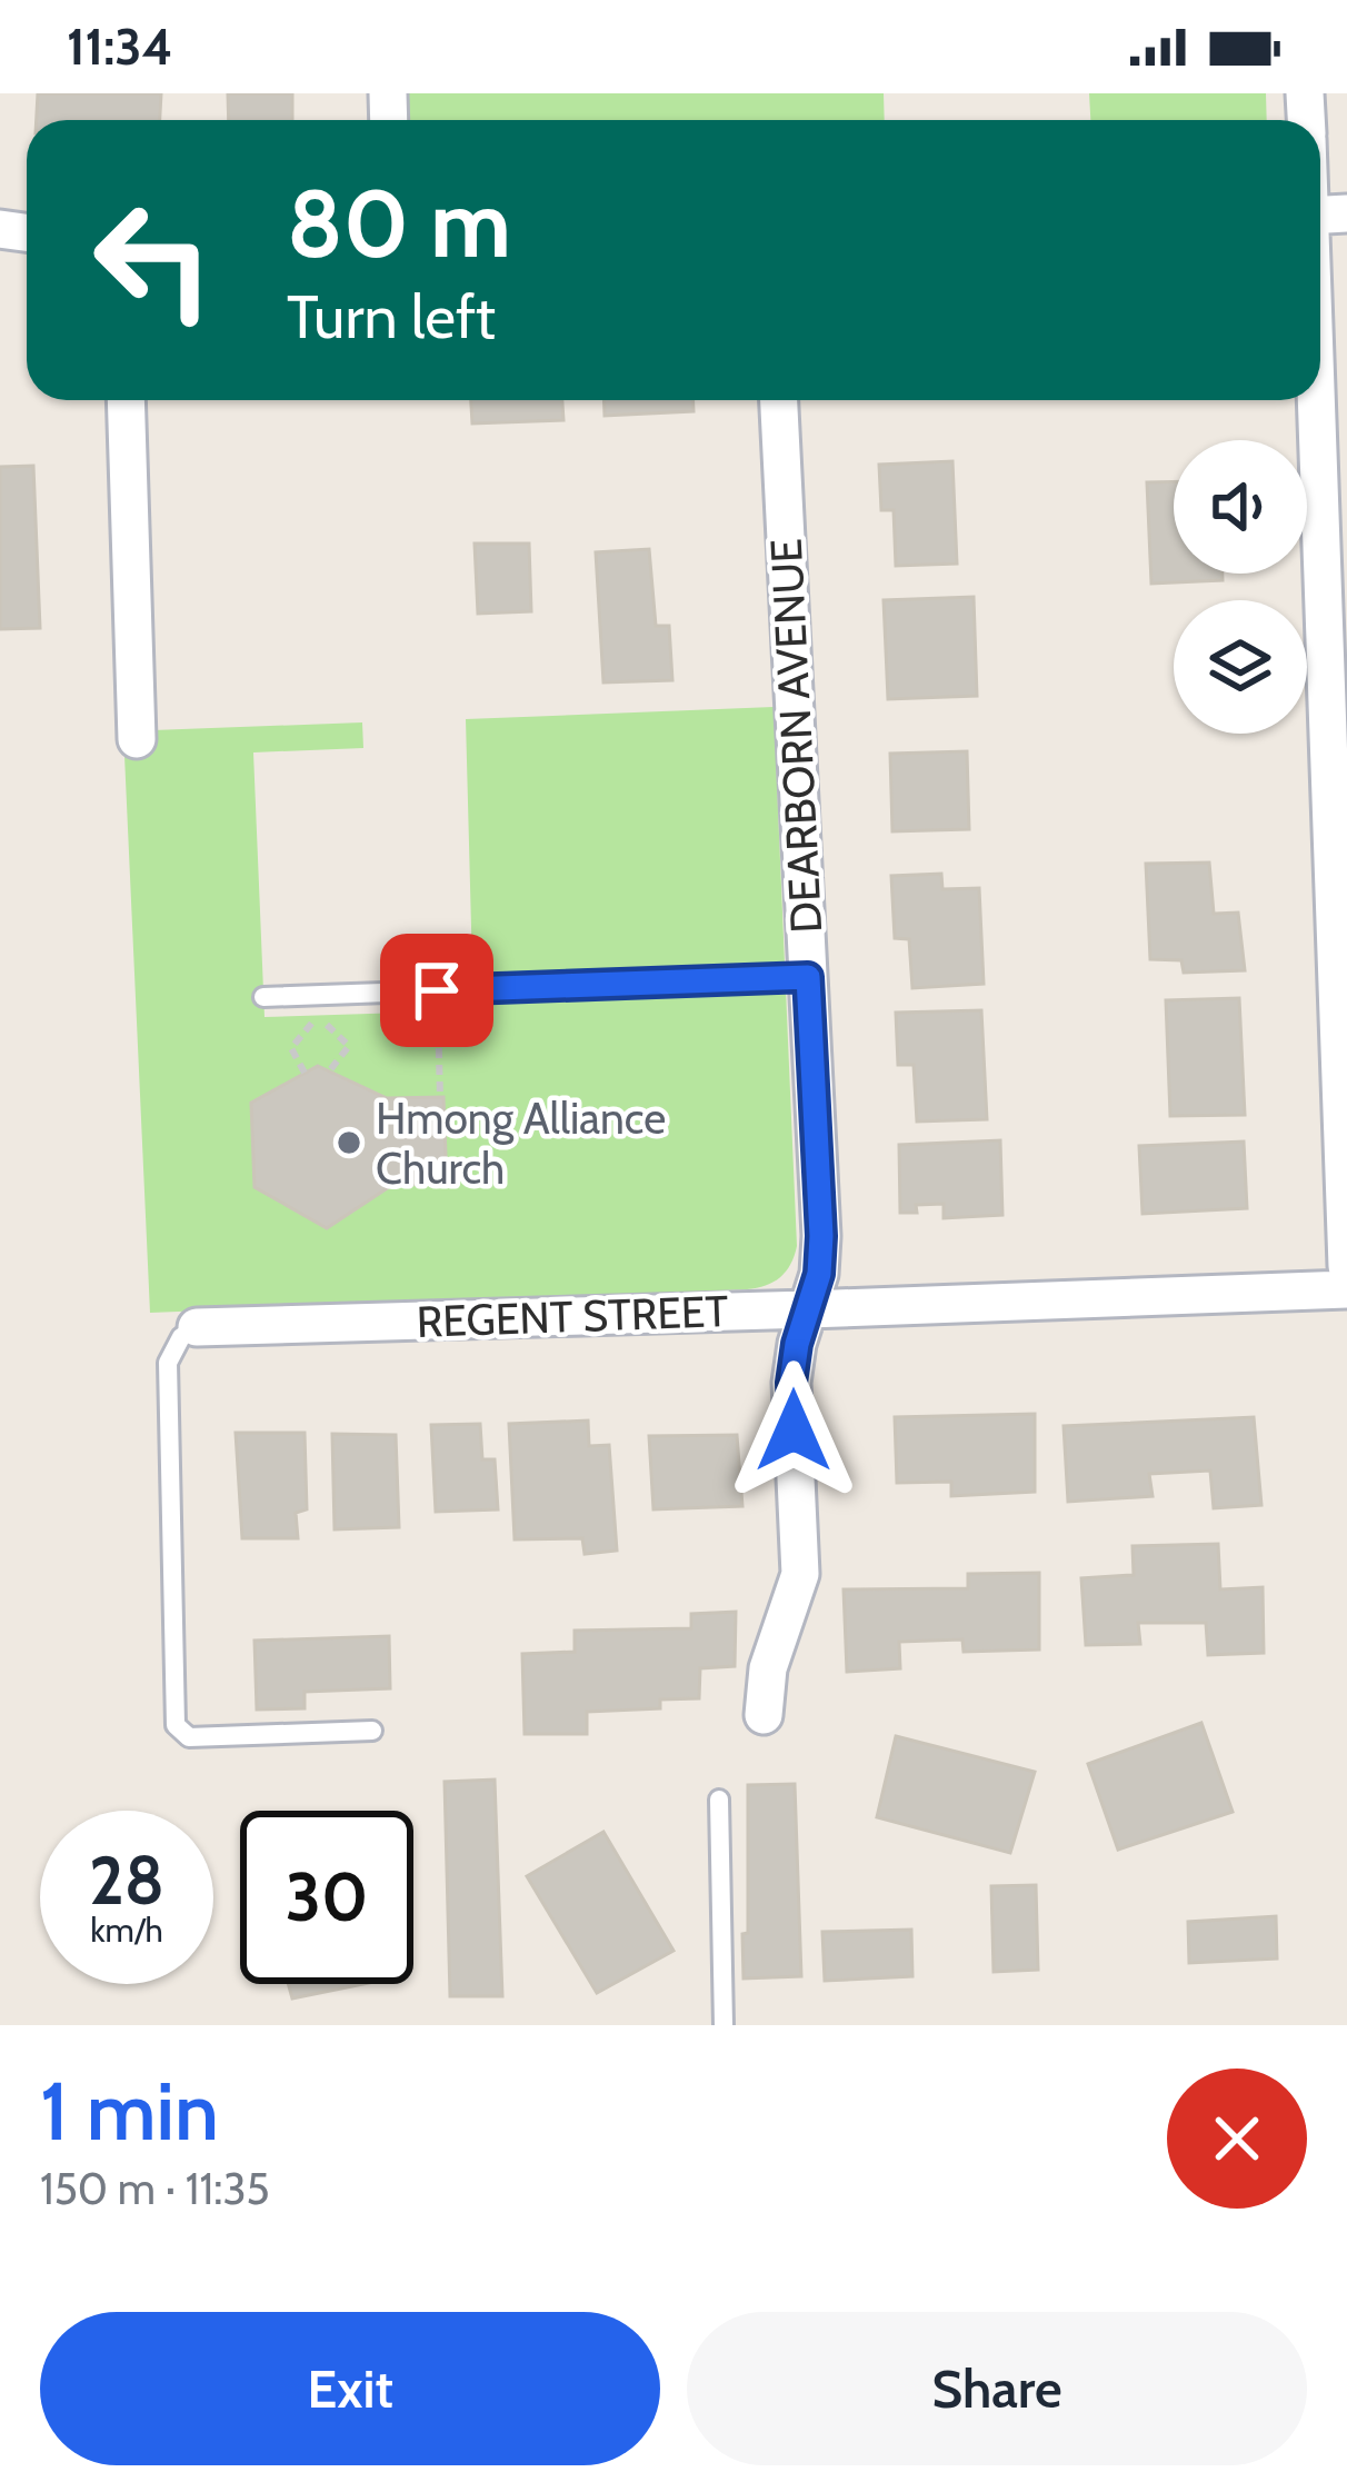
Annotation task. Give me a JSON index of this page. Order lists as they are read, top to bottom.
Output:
{
  "streets": {
    "street": ["DEARBORN AVENUE", "REGENT STREET"]
  },
  "crossings": [
    ["DEARBORN AVENUE", "REGENT STREET"]
  ],
  "places": ["Hmong Alliance Church"],
  "page": {
    "status": "11:34",
    "turn": ["80 m", "Turn left"],
    "speed": "28 km/h",
    "limit": "30",
    "heading": ["1 min", "150 m · 11:35"],
    "buttons": ["Exit", "Share"]
  }
}
